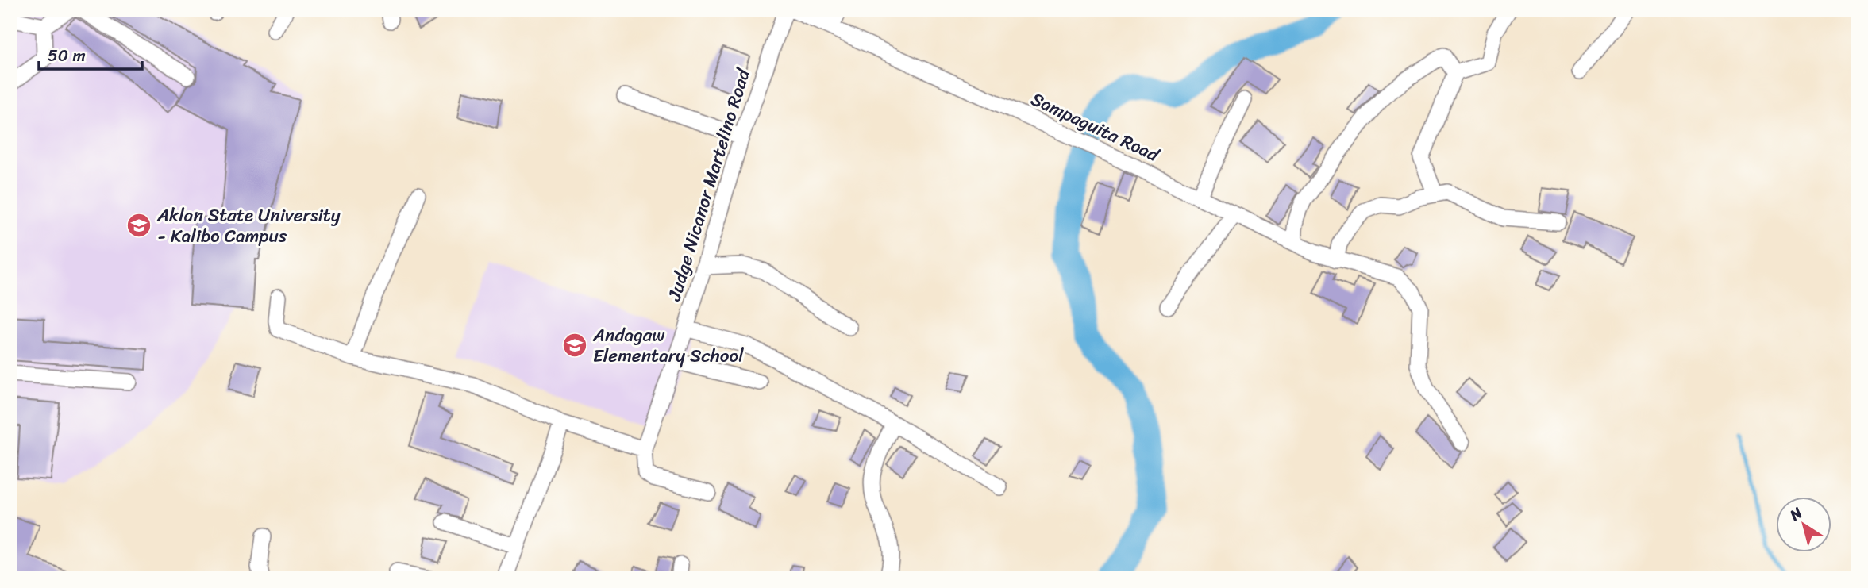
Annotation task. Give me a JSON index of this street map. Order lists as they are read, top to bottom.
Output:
{
  "streets": {
    "street": ["Sampaguita Road", "Judge Nicanor Martelino Road"]
  },
  "places": {
    "school or university": ["Aklan State University - Kalibo Campus", "Andagaw Elementary School"]
  },
  "scale_bar": "50 m",
  "north": "top left"
}
